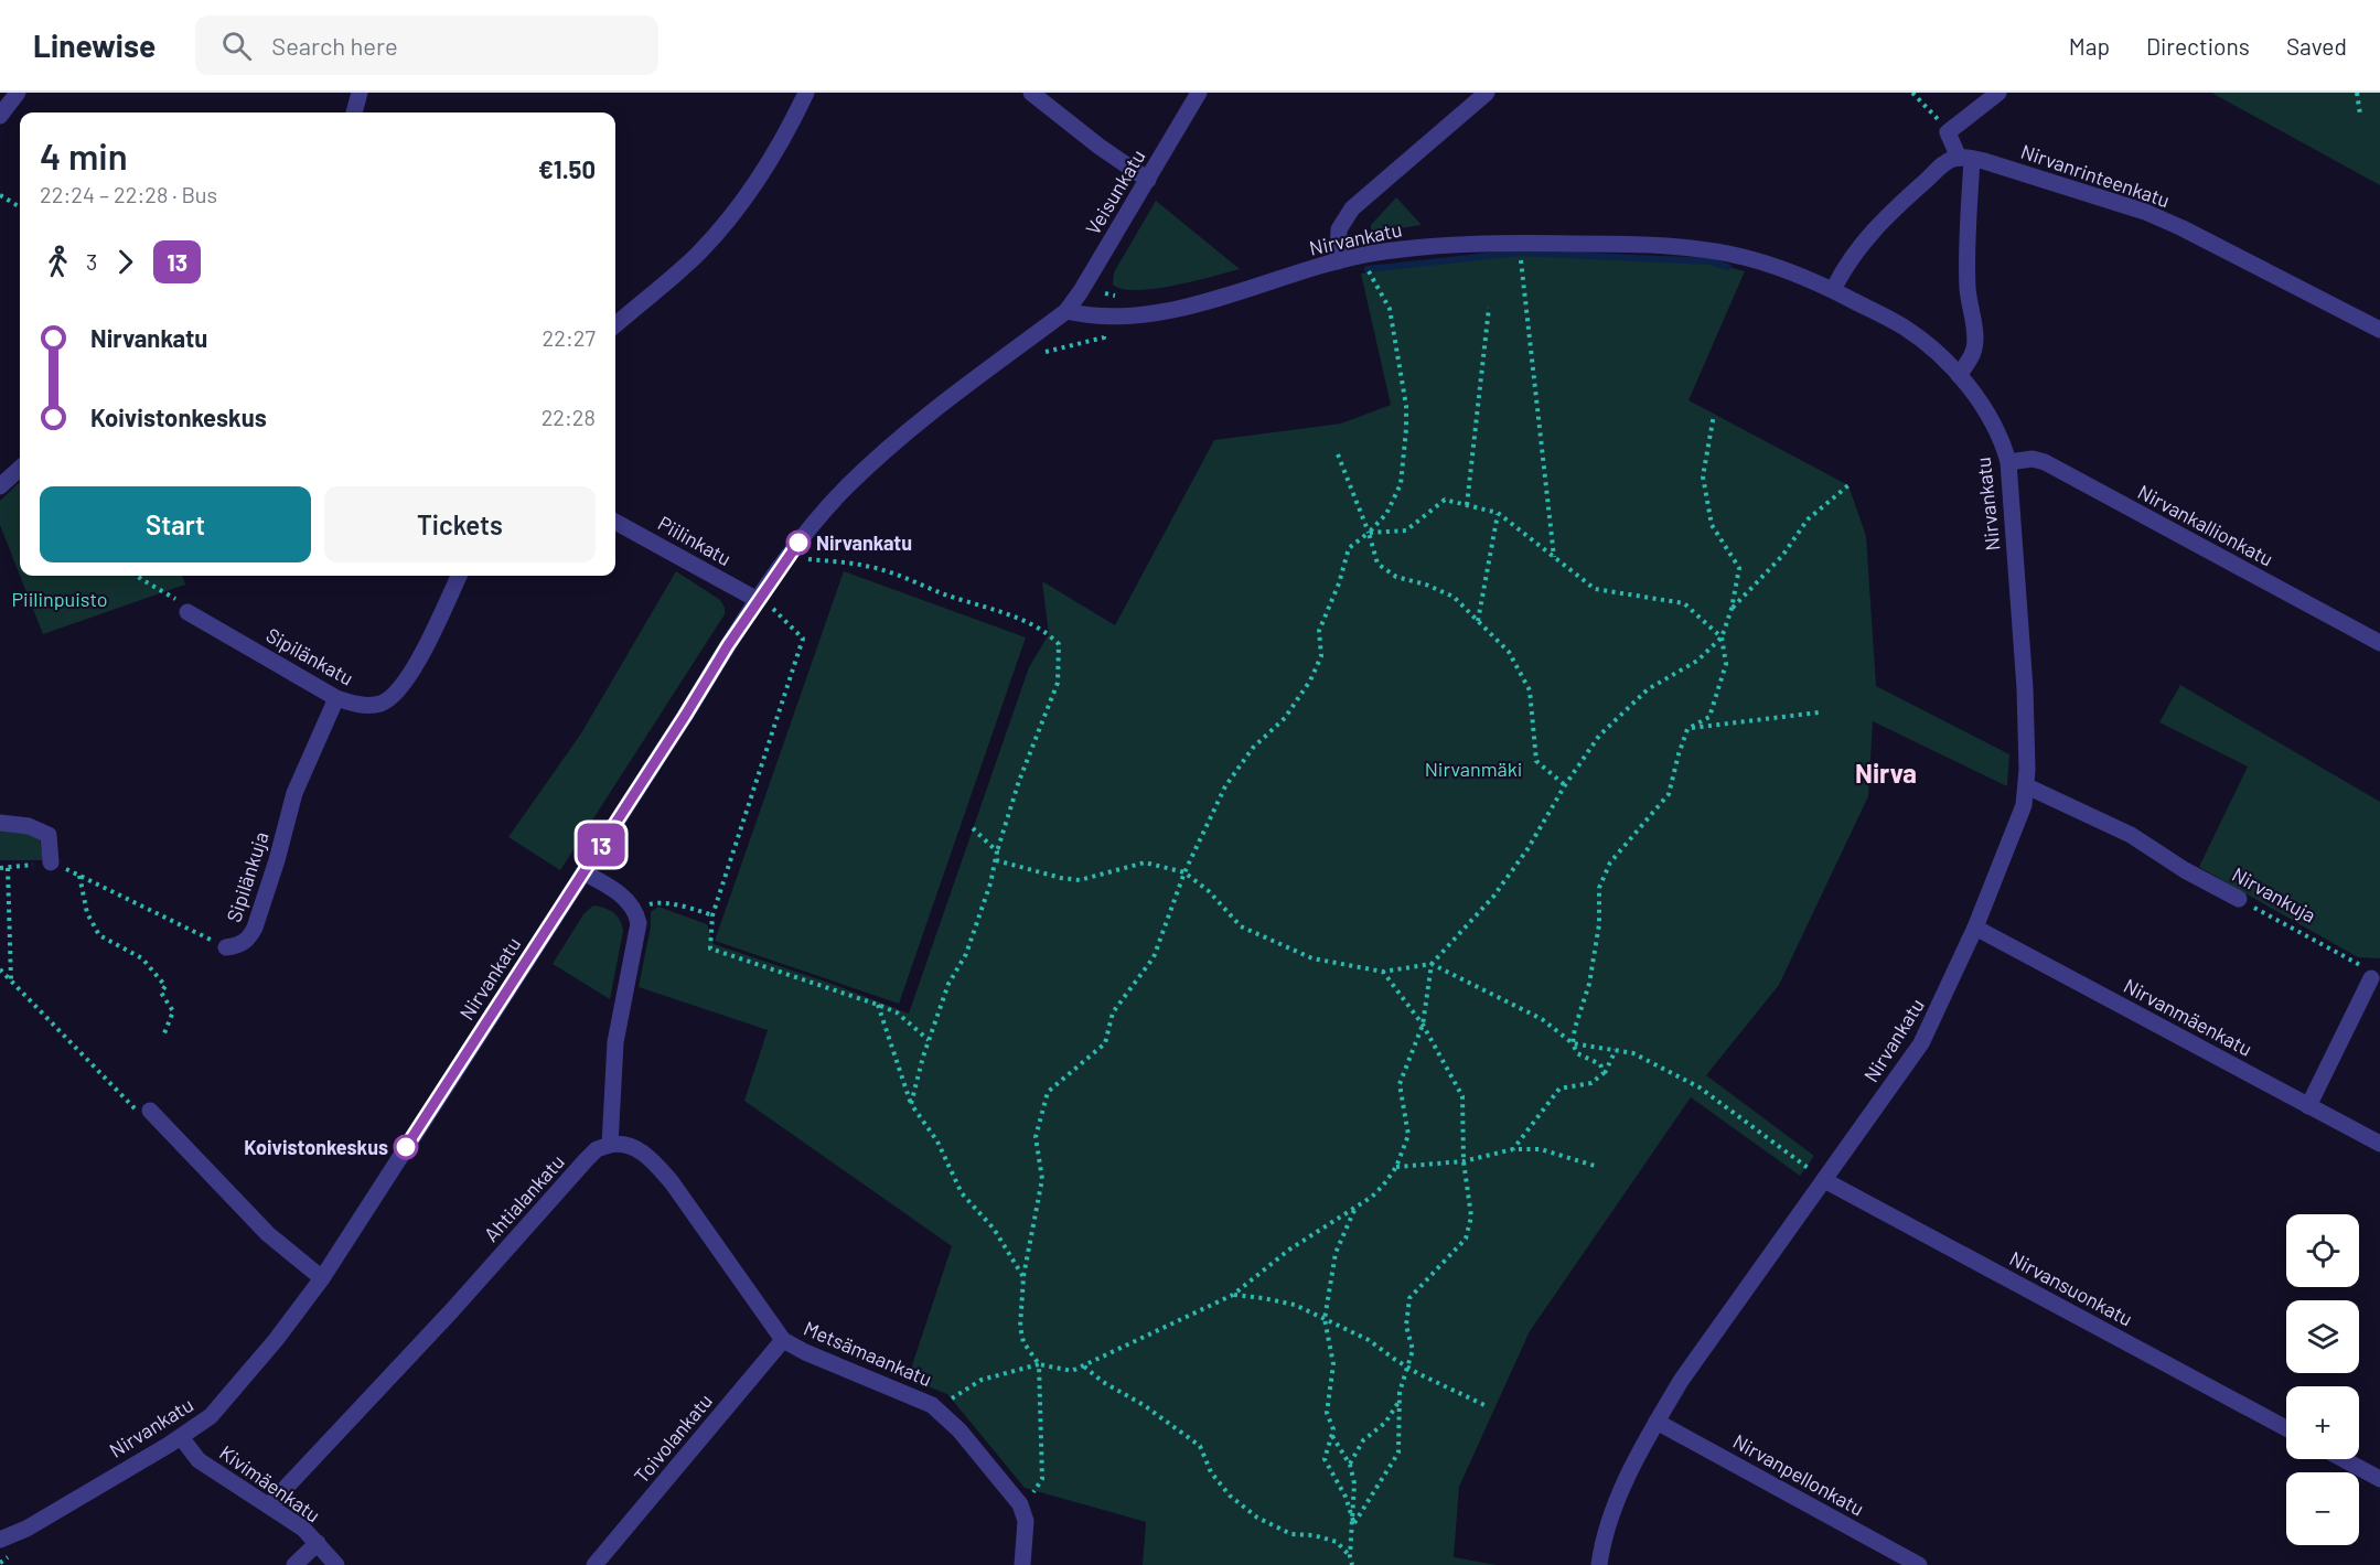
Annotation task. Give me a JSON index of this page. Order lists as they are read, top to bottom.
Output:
{
  "streets": {
    "street": [
      "Nirvanrinteenkatu",
      "Veisunkatu",
      "Nirvankatu",
      "Nirvankallionkatu",
      "Piilinkatu",
      "Sipilänkatu",
      "Sipilänkuja",
      "Nirvankuja",
      "Nirvanmäenkatu",
      "Ahtialankatu",
      "Nirvansuonkatu",
      "Metsämaankatu",
      "Toivolankatu",
      "Nirvanpellonkatu",
      "Kivimäenkatu"
    ]
  },
  "crossings": [
    ["Veisunkatu", "Nirvankatu"],
    ["Nirvankatu", "Nirvankallionkatu"],
    ["Nirvankatu", "Piilinkatu"],
    ["Nirvankatu", "Nirvankuja"],
    ["Nirvankatu", "Nirvanmäenkatu"],
    ["Nirvankatu", "Nirvansuonkatu"],
    ["Nirvankatu", "Nirvanpellonkatu"],
    ["Nirvankatu", "Kivimäenkatu"],
    ["Sipilänkatu", "Sipilänkuja"],
    ["Ahtialankatu", "Metsämaankatu"],
    ["Ahtialankatu", "Kivimäenkatu"],
    ["Metsämaankatu", "Toivolankatu"]
  ],
  "districts": ["Nirva"],
  "parks": ["Piilinpuisto", "Nirvanmäki"],
  "places": ["Nirvankatu", "Koivistonkeskus"],
  "lines": ["bus line 13"],
  "page": {
    "header": "Linewise",
    "search": "Search here",
    "nav": ["Map", "Directions", "Saved"],
    "on_map": "13",
    "heading": ["4 min", "22:24 – 22:28 · Bus", "€1.50"],
    "legs": ["3", "13"],
    "list": [
      {
        "name": "Nirvankatu",
        "value": "22:27"
      },
      {
        "name": "Koivistonkeskus",
        "value": "22:28"
      }
    ],
    "buttons": ["Start", "Tickets"],
    "map_buttons": ["+", "−"]
  }
}
